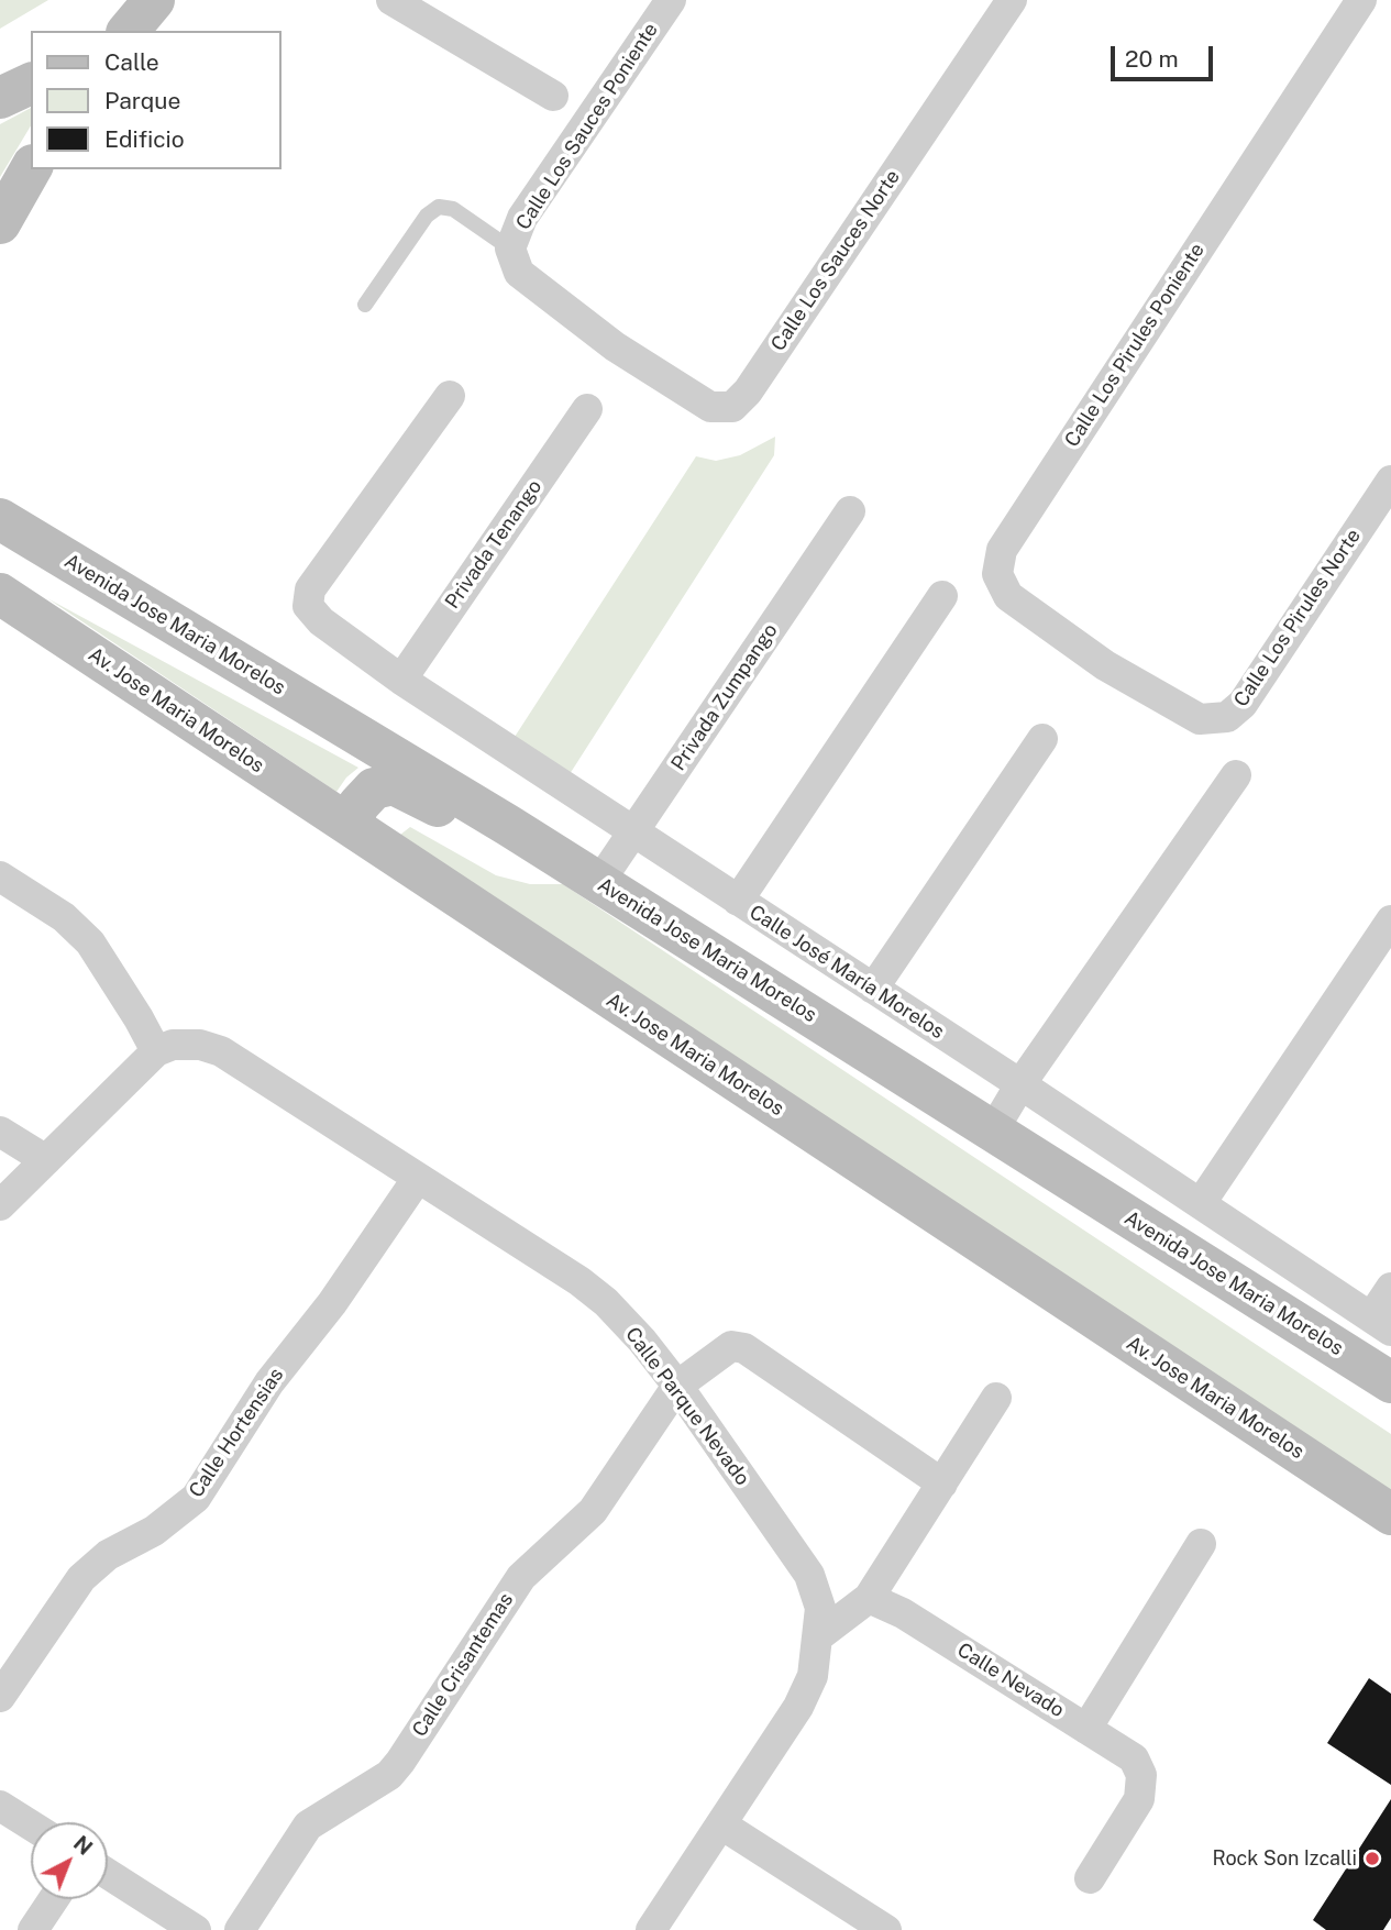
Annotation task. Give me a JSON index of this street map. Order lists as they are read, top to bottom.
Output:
{
  "streets": {
    "main road": ["Avenida Jose Maria Morelos", "Av. Jose Maria Morelos"],
    "street": [
      "Calle Los Sauces Poniente",
      "Calle Los Sauces Norte",
      "Calle Los Pirules Poniente",
      "Privada Tenango",
      "Calle Los Pirules Norte",
      "Privada Zumpango",
      "Calle José María Morelos",
      "Calle Parque Nevado",
      "Calle Hortensias",
      "Calle Crisantemas",
      "Calle Nevado"
    ]
  },
  "crossings": [
    ["Calle Los Sauces Poniente", "Calle Los Sauces Norte"],
    ["Calle Los Pirules Poniente", "Calle Los Pirules Norte"],
    ["Privada Tenango", "Calle José María Morelos"],
    ["Avenida Jose Maria Morelos", "Privada Zumpango"],
    ["Privada Zumpango", "Calle José María Morelos"],
    ["Calle Parque Nevado", "Calle Hortensias"],
    ["Calle Parque Nevado", "Calle Crisantemas"]
  ],
  "places": ["Rock Son Izcalli"],
  "legend": ["Calle", "Parque", "Edificio"],
  "scale_bar": "20 m",
  "north": "top right"
}
